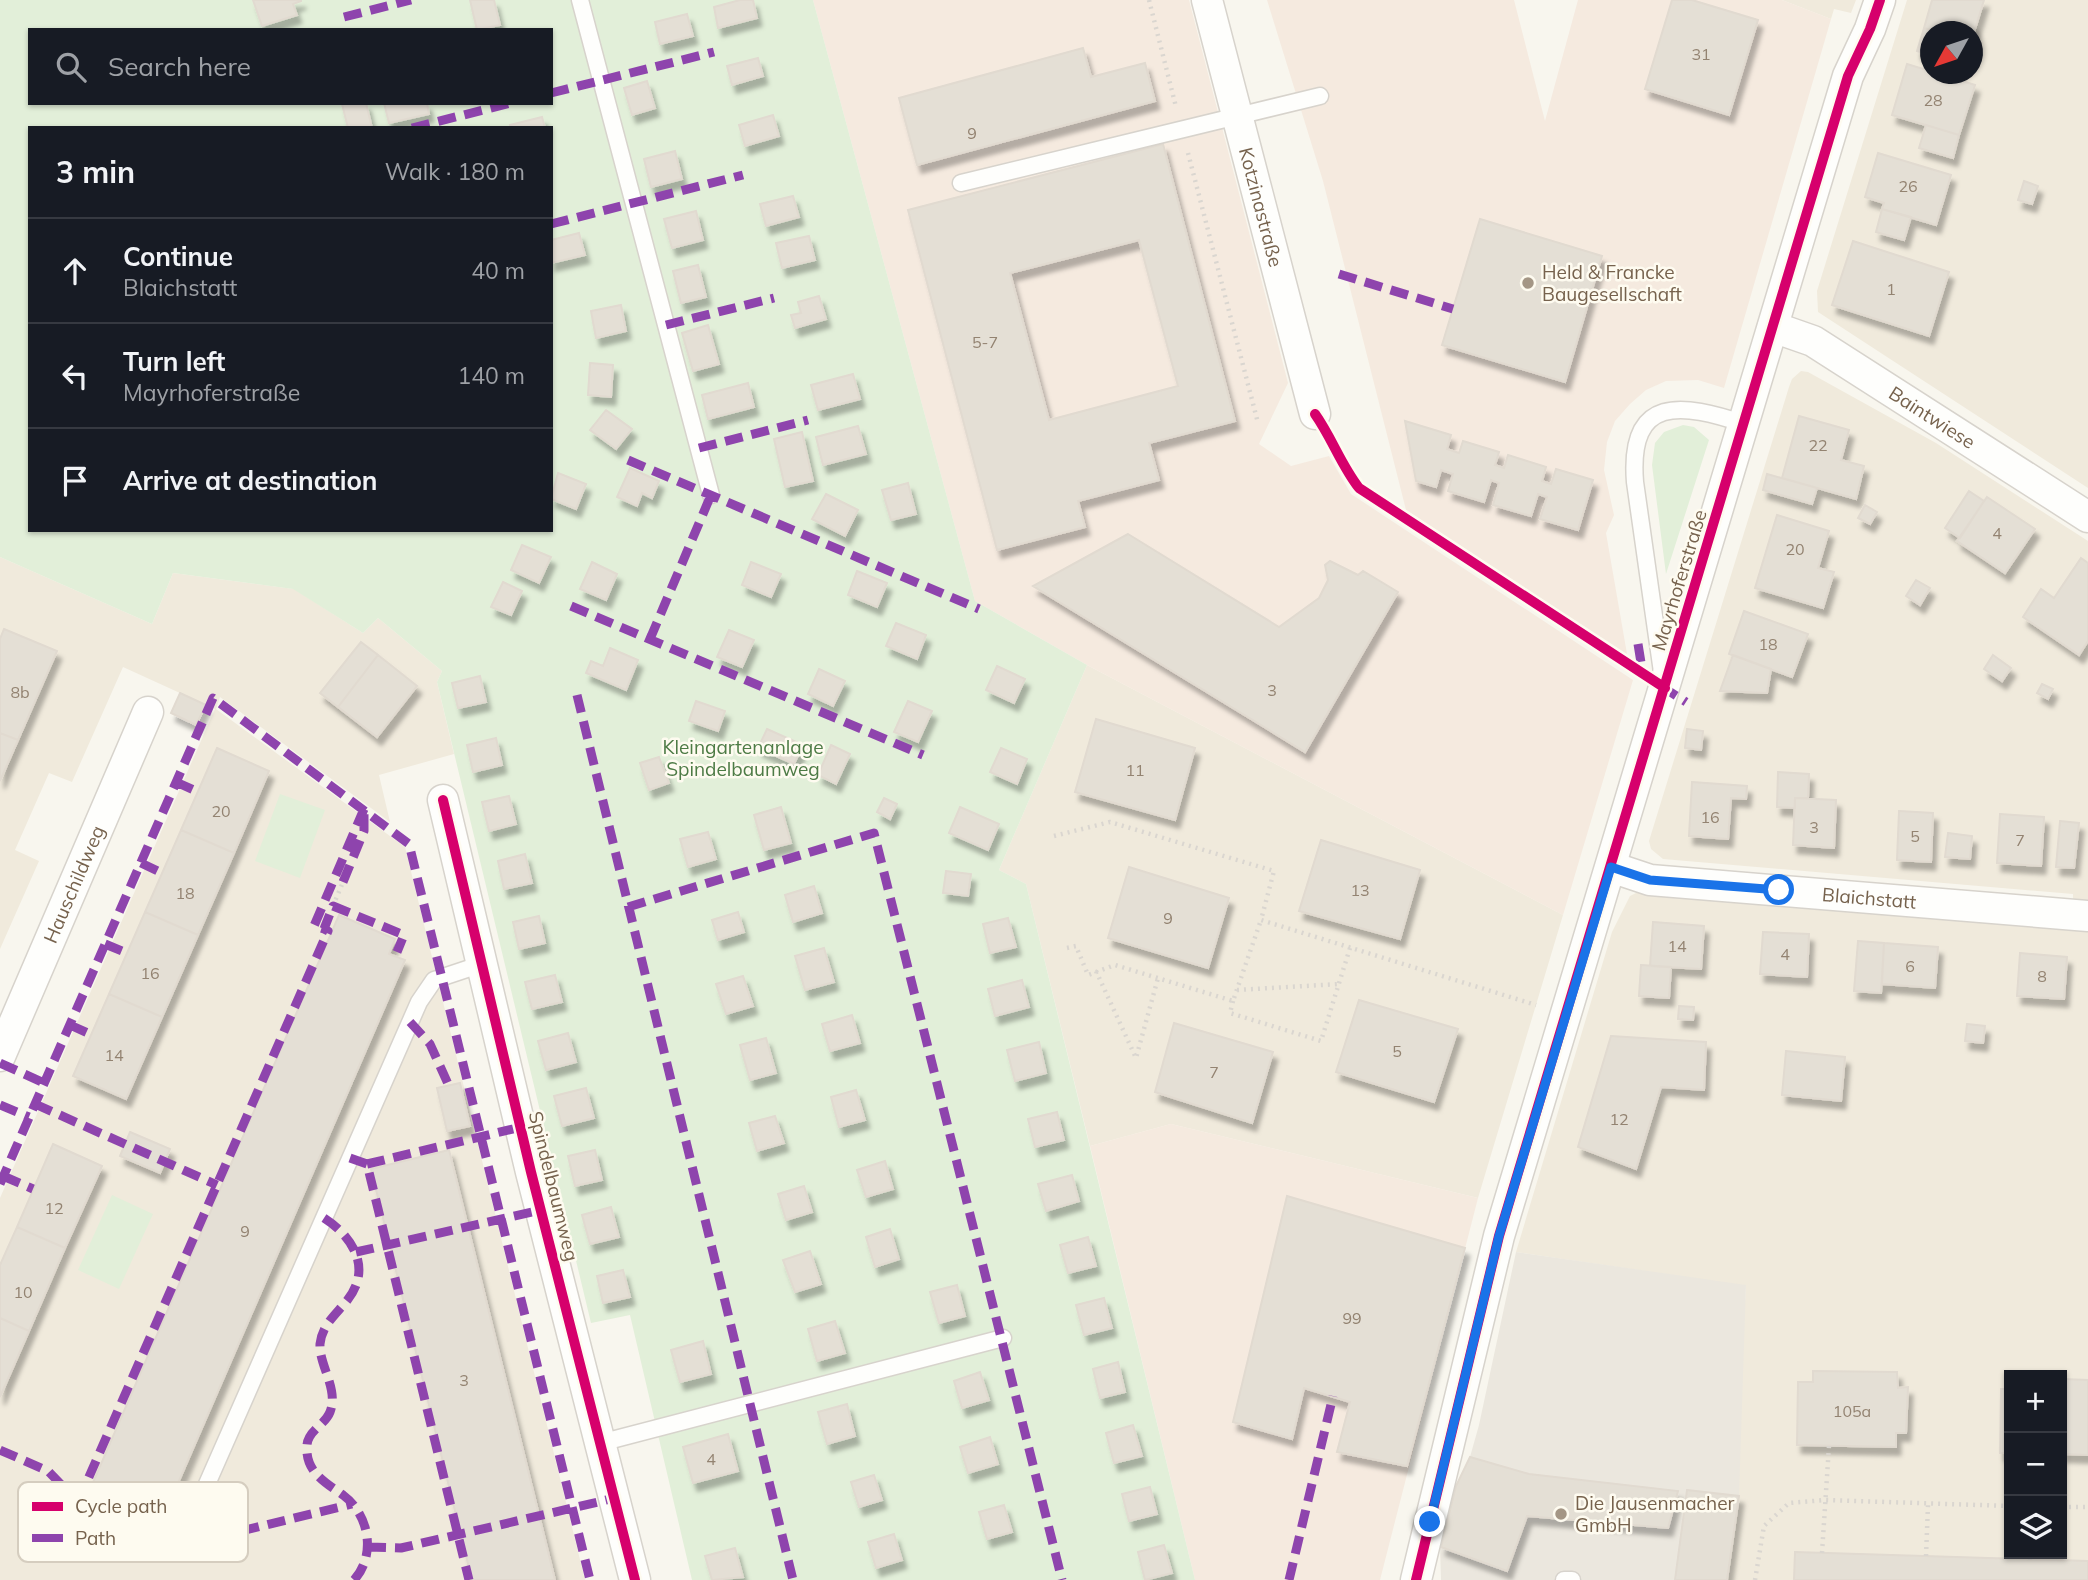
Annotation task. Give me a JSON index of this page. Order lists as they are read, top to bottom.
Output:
{
  "streets": {
    "street": [
      "Kotzinastraße",
      "Baintwiese",
      "Mayrhoferstraße",
      "Hauschildweg",
      "Blaichstatt",
      "Spindelbaumweg"
    ]
  },
  "crossings": [
    ["Baintwiese", "Mayrhoferstraße"],
    ["Mayrhoferstraße", "Blaichstatt"]
  ],
  "parks": ["Kleingartenanlage Spindelbaumweg"],
  "places": ["Held & Francke Baugesellschaft", "Die Jausenmacher GmbH"],
  "house_numbers": [
    "31",
    "28",
    "9",
    "26",
    "1",
    "5-7",
    "22",
    "4",
    "20",
    "18",
    "3",
    "8b",
    "11",
    "20",
    "16",
    "3",
    "5",
    "7",
    "13",
    "18",
    "9",
    "14",
    "4",
    "6",
    "16",
    "8",
    "5",
    "14",
    "7",
    "12",
    "12",
    "9",
    "10",
    "99",
    "3",
    "105a",
    "4"
  ],
  "legend": ["Cycle path", "Path"],
  "north": "bottom left",
  "page": {
    "search": "Search here",
    "heading": ["3 min", "Walk · 180 m"],
    "list": [
      ["Continue", "Blaichstatt", "40 m"],
      ["Turn left", "Mayrhoferstraße", "140 m"],
      "Arrive at destination"
    ],
    "map_buttons": ["+", "−"]
  }
}
